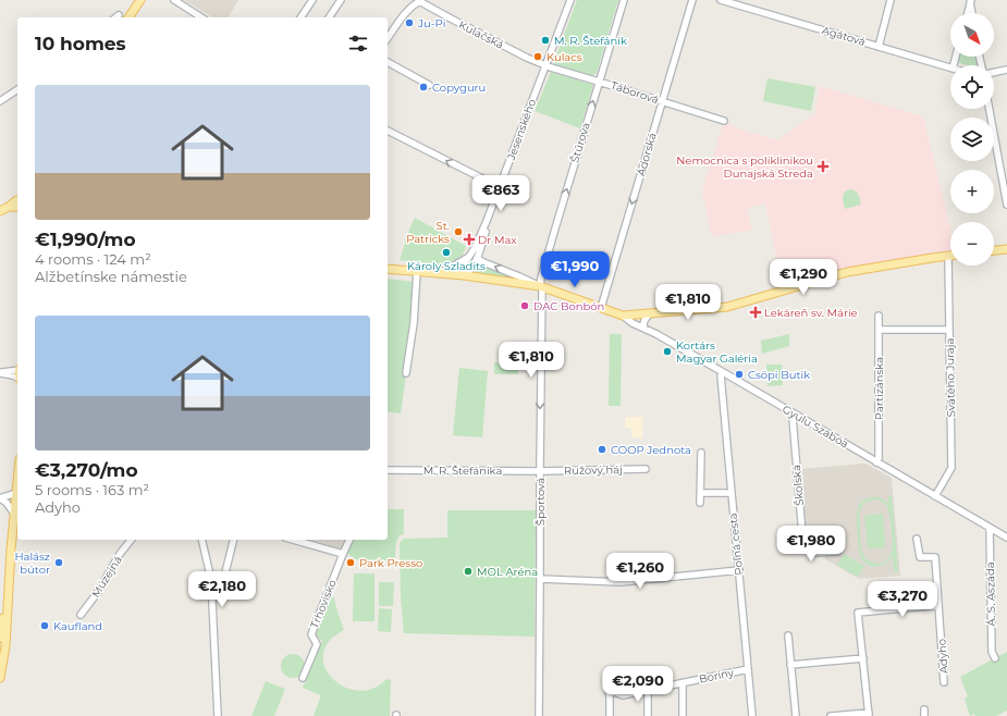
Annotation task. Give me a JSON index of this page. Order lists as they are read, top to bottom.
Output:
{
  "streets": {
    "street": [
      "Kulačská",
      "Agátová",
      "Táborová",
      "Jesenského",
      "Štúrova",
      "Ádorská",
      "Svätého Juraja",
      "Partizánska",
      "Gyulu Szabóa",
      "M. R. Štefánika",
      "Ružový háj",
      "Školská",
      "Športová",
      "Poľná cesta",
      "Múzejná",
      "Á. S. Aszáda",
      "Trhovisko",
      "Adyho",
      "Boriny"
    ]
  },
  "crossings": [
    ["Kulačská", "Táborová"],
    ["Kulačská", "Jesenského"],
    ["Táborová", "Jesenského"],
    ["Táborová", "Štúrova"],
    ["Táborová", "Ádorská"],
    ["Štúrova", "Športová"],
    ["Svätého Juraja", "Gyulu Szabóa"],
    ["Partizánska", "Gyulu Szabóa"],
    ["Gyulu Szabóa", "Školská"],
    ["Gyulu Szabóa", "Poľná cesta"],
    ["Gyulu Szabóa", "Á. S. Aszáda"],
    ["M. R. Štefánika", "Ružový háj"],
    ["M. R. Štefánika", "Športová"],
    ["Ružový háj", "Športová"],
    ["Poľná cesta", "Boriny"]
  ],
  "one_way": ["Štúrova", "Ádorská", "Športová"],
  "places": {
    "other": [
      "Ju-Pi",
      "M. R. Štefánik",
      "Kulacs",
      "Copyguru",
      "St. Patricks",
      "Károly Szladits",
      "DAC Bonbón",
      "Kortárs Magyar Galéria",
      "Csöpi Butik",
      "COOP Jednota",
      "Halász bútor",
      "Park Presso",
      "MOL Aréna",
      "Kaufland"
    ],
    "health": ["Nemocnica s poliklinikou Dunajská Streda", "Dr Max", "Lekáreň sv. Márie"]
  },
  "north": "bottom right",
  "page": {
    "map_buttons": ["+", "−"],
    "heading": "10 homes",
    "list": [
      {
        "name": "€1,990/mo",
        "note": "4 rooms · 124 m² · Alžbetínske námestie"
      },
      {
        "name": "€3,270/mo",
        "note": "5 rooms · 163 m² · Adyho"
      }
    ],
    "price": [
      "€863",
      "€1,990",
      "€1,290",
      "€1,810",
      "€1,810",
      "€1,980",
      "€1,260",
      "€2,180",
      "€3,270",
      "€2,090"
    ]
  }
}
